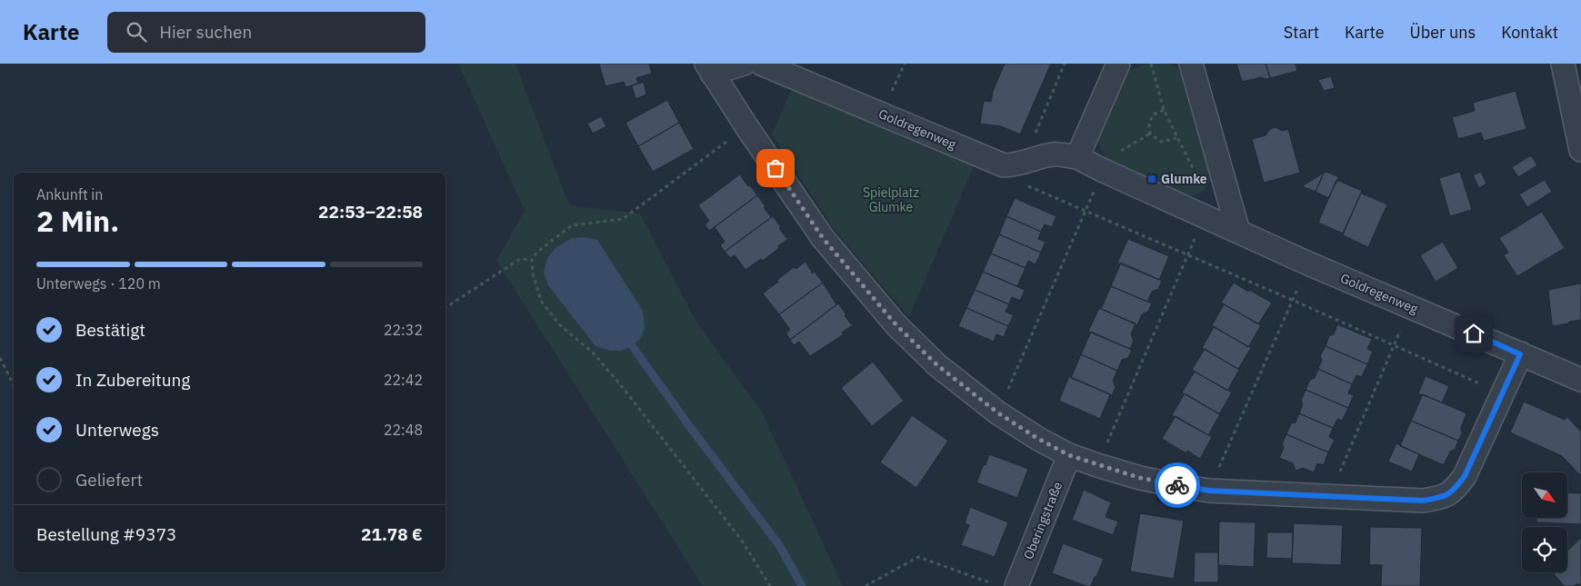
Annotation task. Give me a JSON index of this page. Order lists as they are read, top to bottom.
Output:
{
  "streets": {
    "street": ["Goldregenweg", "Oberingstraße"]
  },
  "parks": ["Spielplatz Glumke"],
  "places": {
    "transit": ["Glumke"]
  },
  "north": "bottom right",
  "page": {
    "header": "Karte",
    "search": "Hier suchen",
    "nav": [
      "Start",
      "Karte",
      "Über uns",
      "Kontakt"
    ],
    "heading": ["2 Min.", "Ankunft in", "22:53–22:58"],
    "panel": ["Bestellung #9373", "21.78 €"],
    "bar": "Unterwegs · 120 m",
    "list": [
      ["Bestätigt", "22:32"],
      ["In Zubereitung", "22:42"],
      ["Unterwegs", "22:48"],
      "Geliefert"
    ]
  }
}
